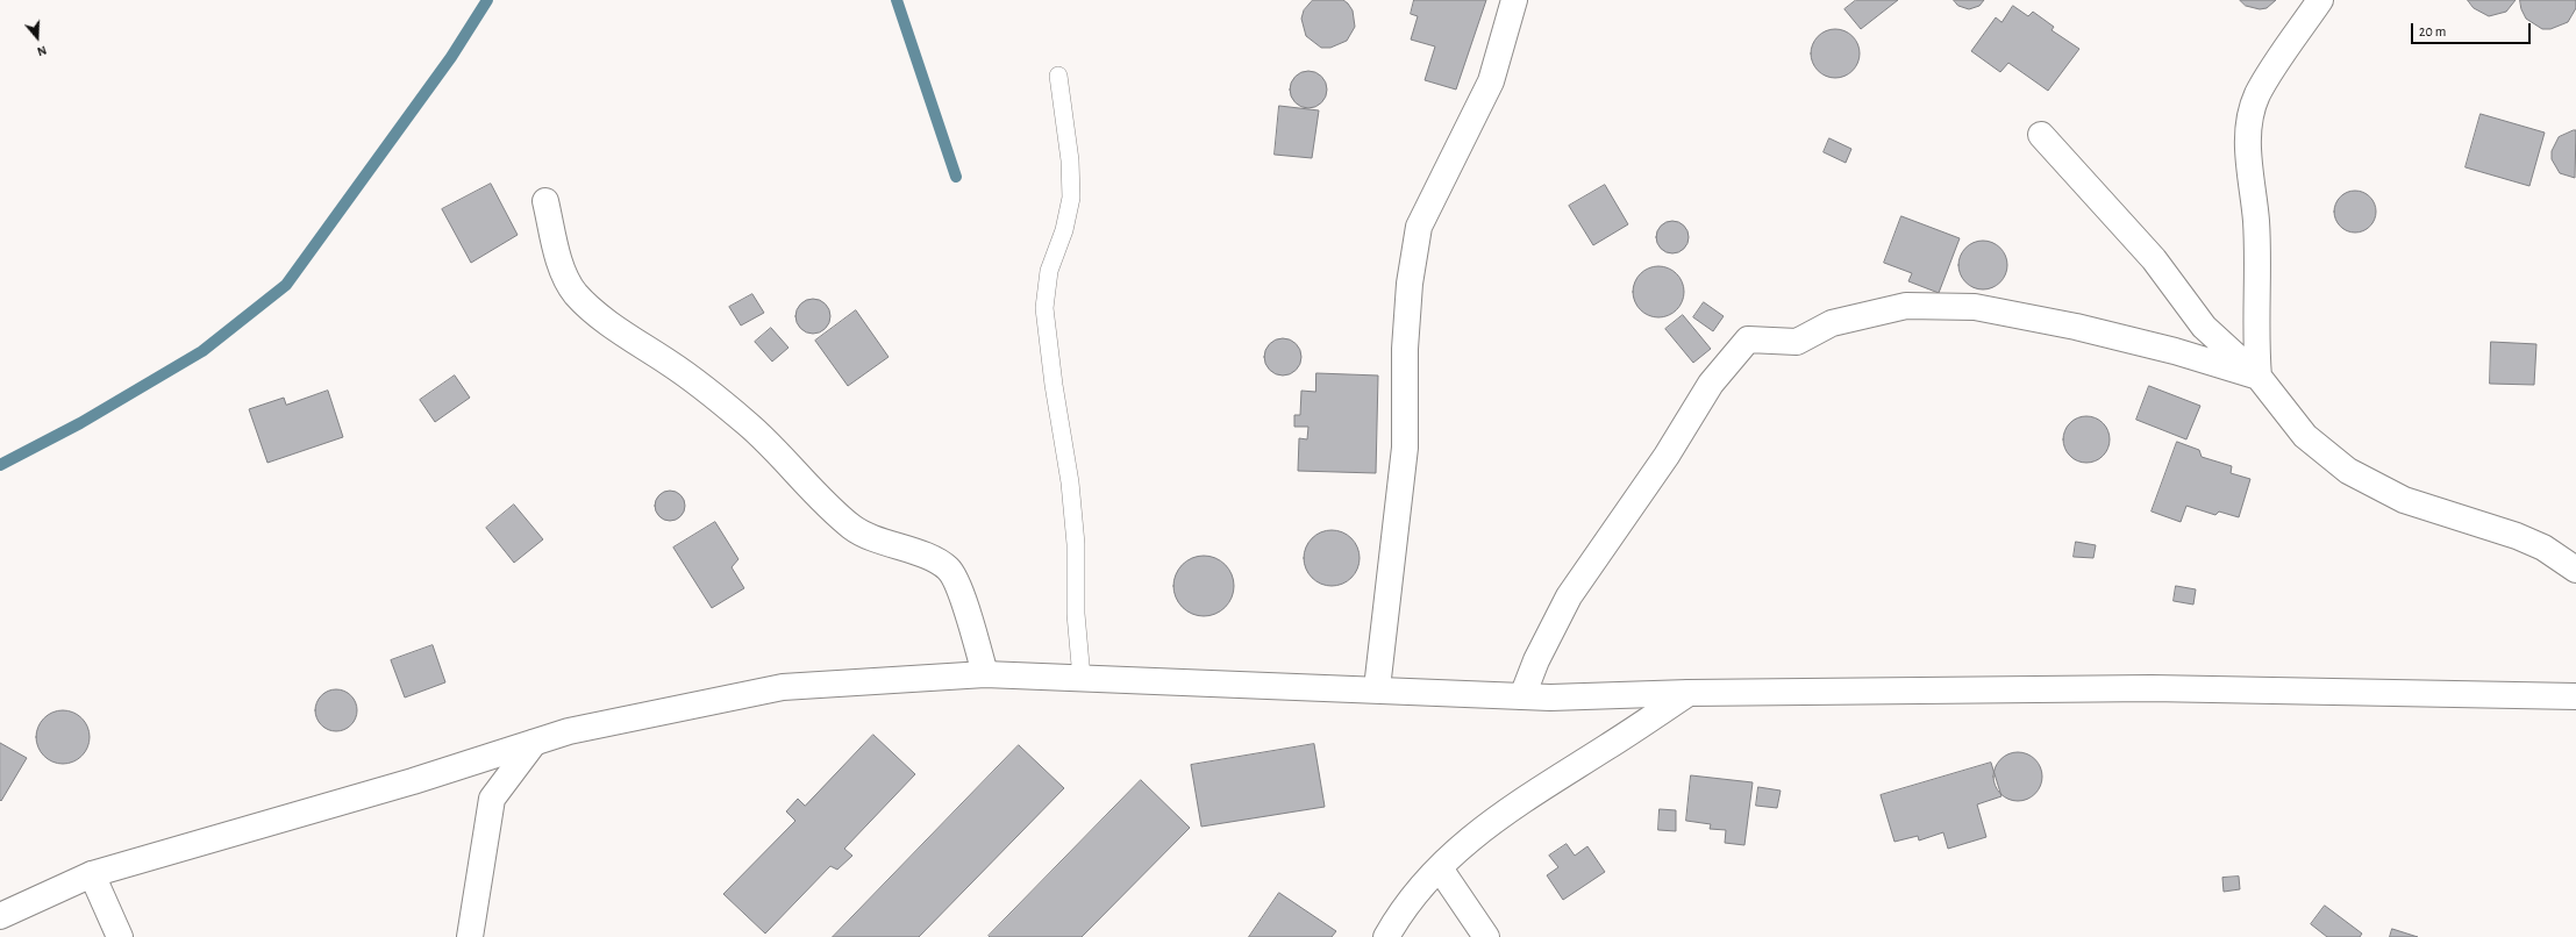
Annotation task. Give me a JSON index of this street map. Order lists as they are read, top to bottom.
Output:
{
  "scale_bar": "20 m",
  "north": "bottom"
}
